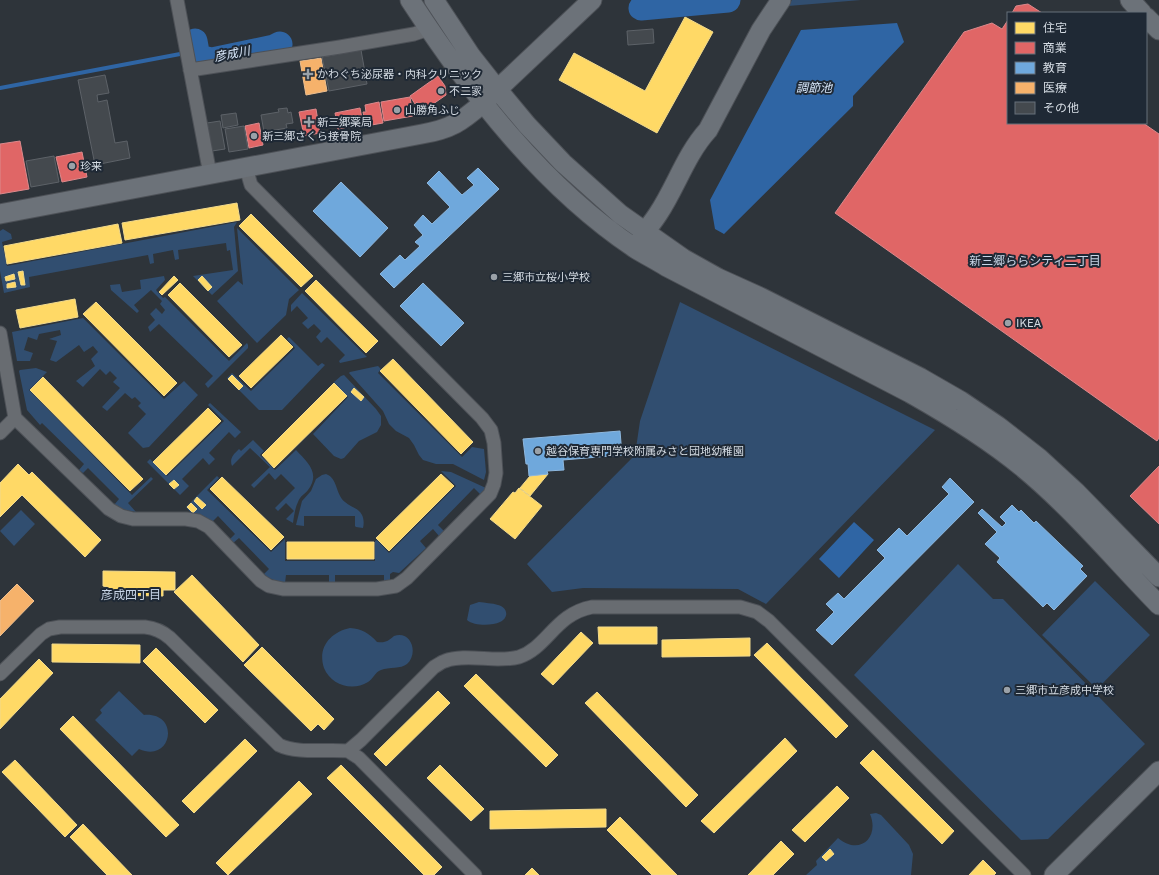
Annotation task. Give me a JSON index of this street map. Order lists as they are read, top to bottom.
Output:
{
  "districts": ["新三郷ららシティ二丁目", "彦成四丁目"],
  "water": ["彦成川", "調節池"],
  "places": {
    "health": ["かわぐち泌尿器・内科クリニック", "新三郷薬局"],
    "other": [
      "不二家",
      "山勝角ふじ",
      "新三郷さくら接骨院",
      "珍来",
      "三郷市立桜小学校",
      "IKEA",
      "越谷保育専門学校附属みさと団地幼稚園",
      "三郷市立彦成中学校"
    ]
  },
  "legend": [
    "住宅",
    "商業",
    "教育",
    "医療",
    "その他"
  ]
}
